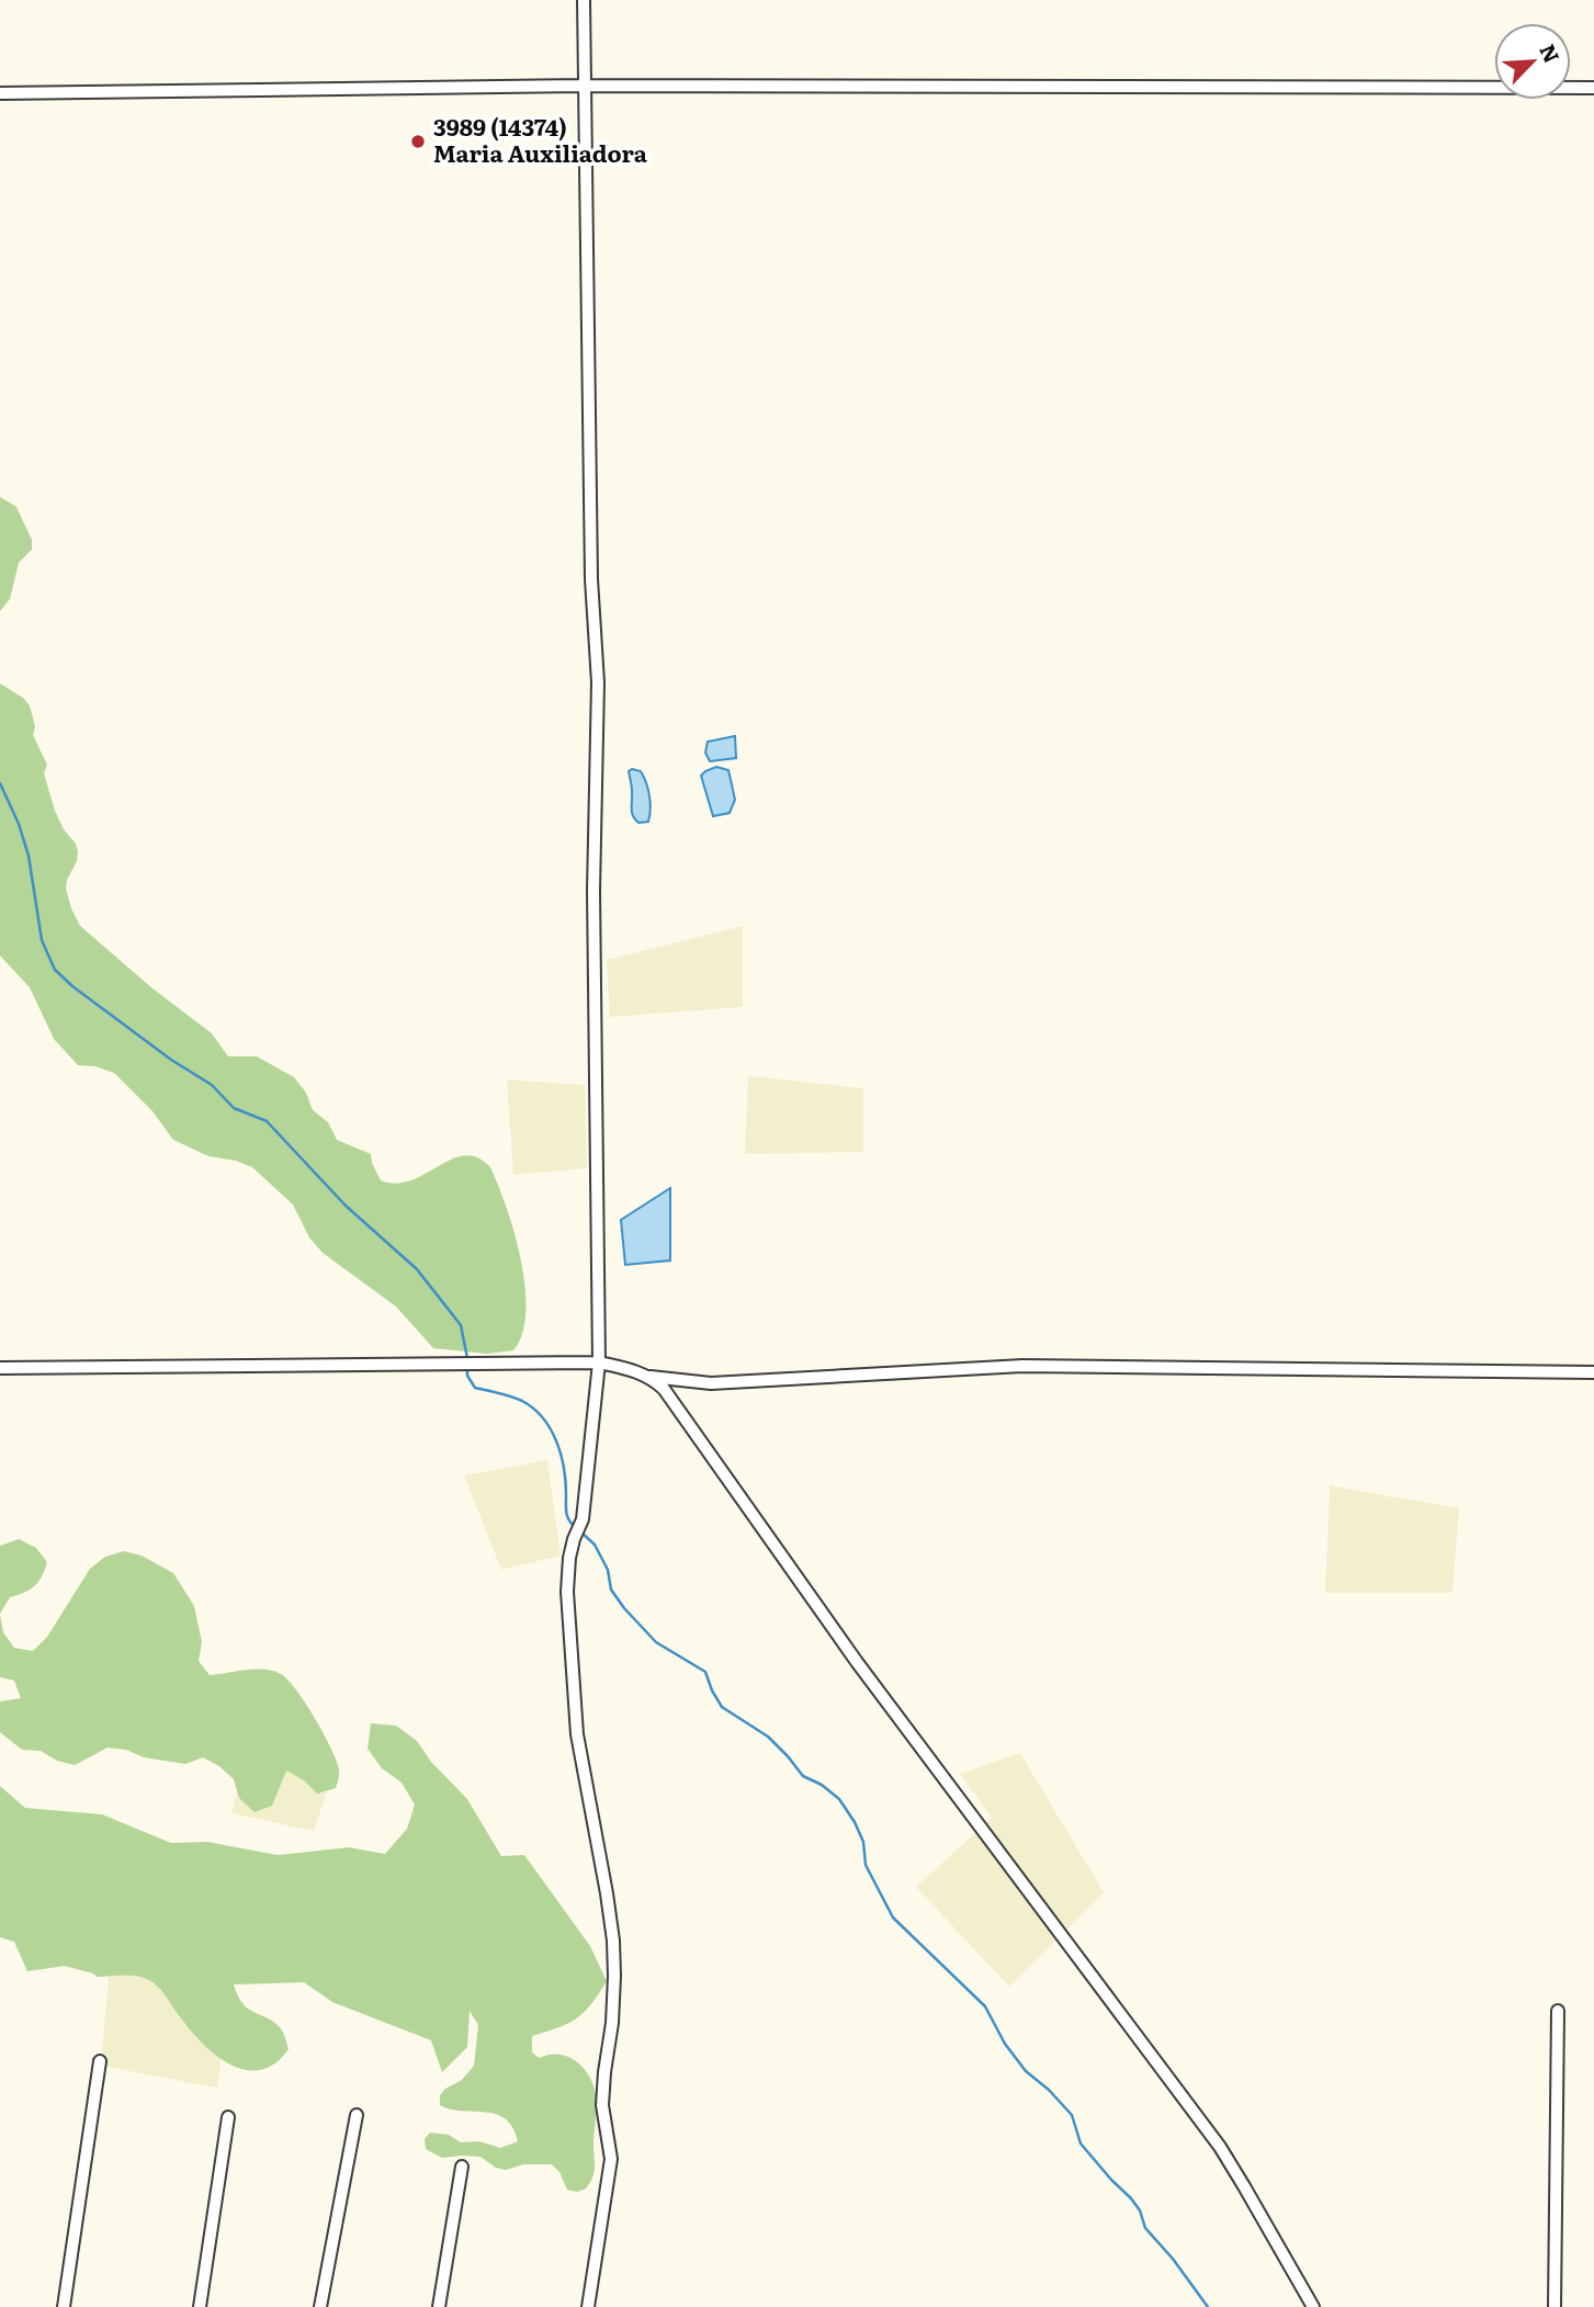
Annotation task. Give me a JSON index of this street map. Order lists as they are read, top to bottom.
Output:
{
  "places": ["3989 (14374) Maria Auxiliadora"],
  "north": "top right"
}
